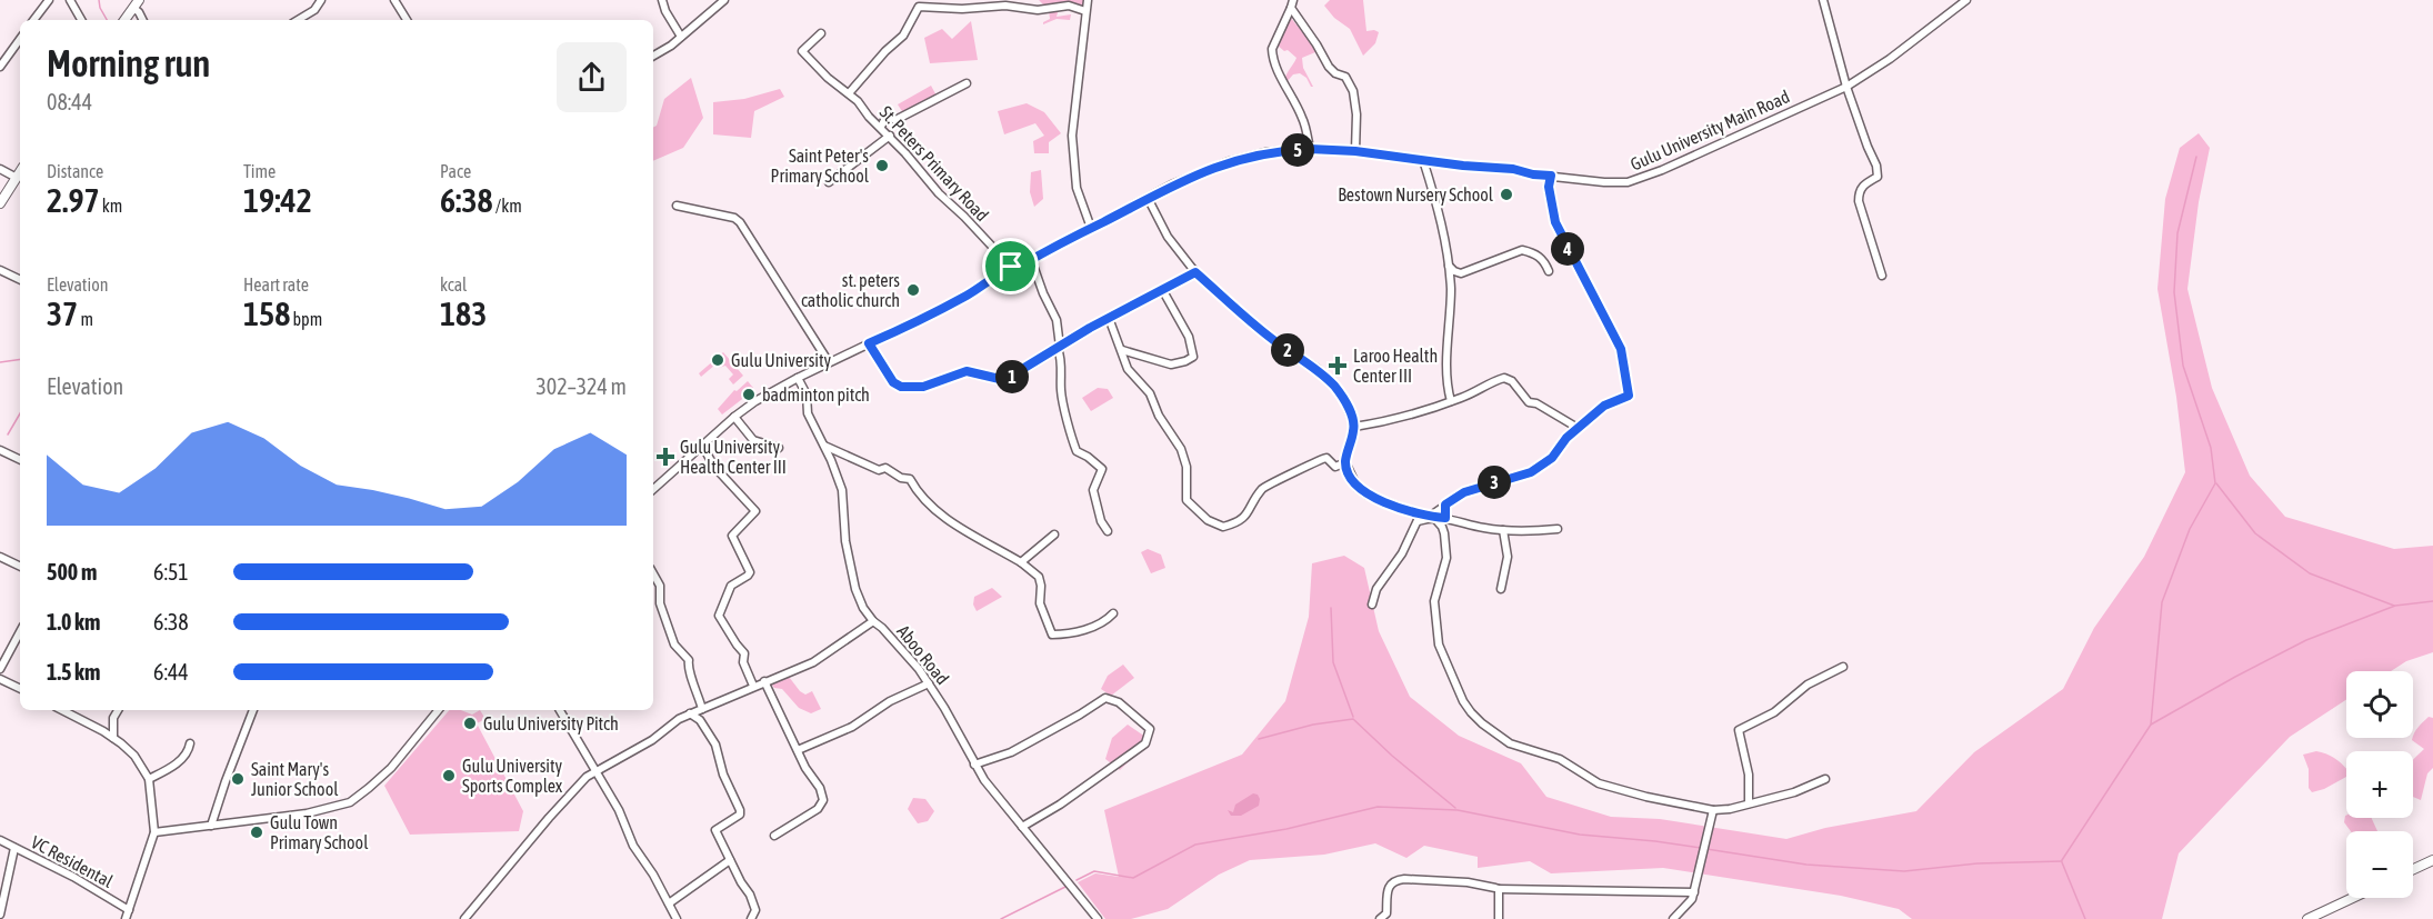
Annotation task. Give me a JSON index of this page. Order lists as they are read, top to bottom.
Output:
{
  "streets": {
    "street": [
      "Gulu University Main Road",
      "St. Peters Primary Road",
      "Aboo Road",
      "VC Residental"
    ]
  },
  "crossings": [
    ["Gulu University Main Road", "St. Peters Primary Road"],
    ["Gulu University Main Road", "Aboo Road"]
  ],
  "places": {
    "other": [
      "Saint Peter's Primary School",
      "Bestown Nursery School",
      "st. peters catholic church",
      "Gulu University",
      "badminton pitch",
      "Gulu University Pitch",
      "Gulu University Sports Complex",
      "Saint Mary's Junior School",
      "Gulu Town Primary School"
    ],
    "health": ["Laroo Health Center III", "Gulu University Health Center III"]
  },
  "page": {
    "heading": ["Morning run", "08:44"],
    "pins": [
      "5",
      "4",
      "2",
      "1",
      "3"
    ],
    "stats": [
      ["Distance", "2.97 km"],
      ["Time", "19:42"],
      ["Pace", "6:38 /km"],
      ["Elevation", "37 m"],
      ["Heart rate", "158 bpm"],
      ["kcal", "183"]
    ],
    "chart": ["Elevation", "302–324 m"],
    "list": [
      {
        "name": "500 m",
        "note": "6:51"
      },
      {
        "name": "1.0 km",
        "note": "6:38"
      },
      {
        "name": "1.5 km",
        "note": "6:44"
      }
    ],
    "map_buttons": ["+", "−"]
  }
}
